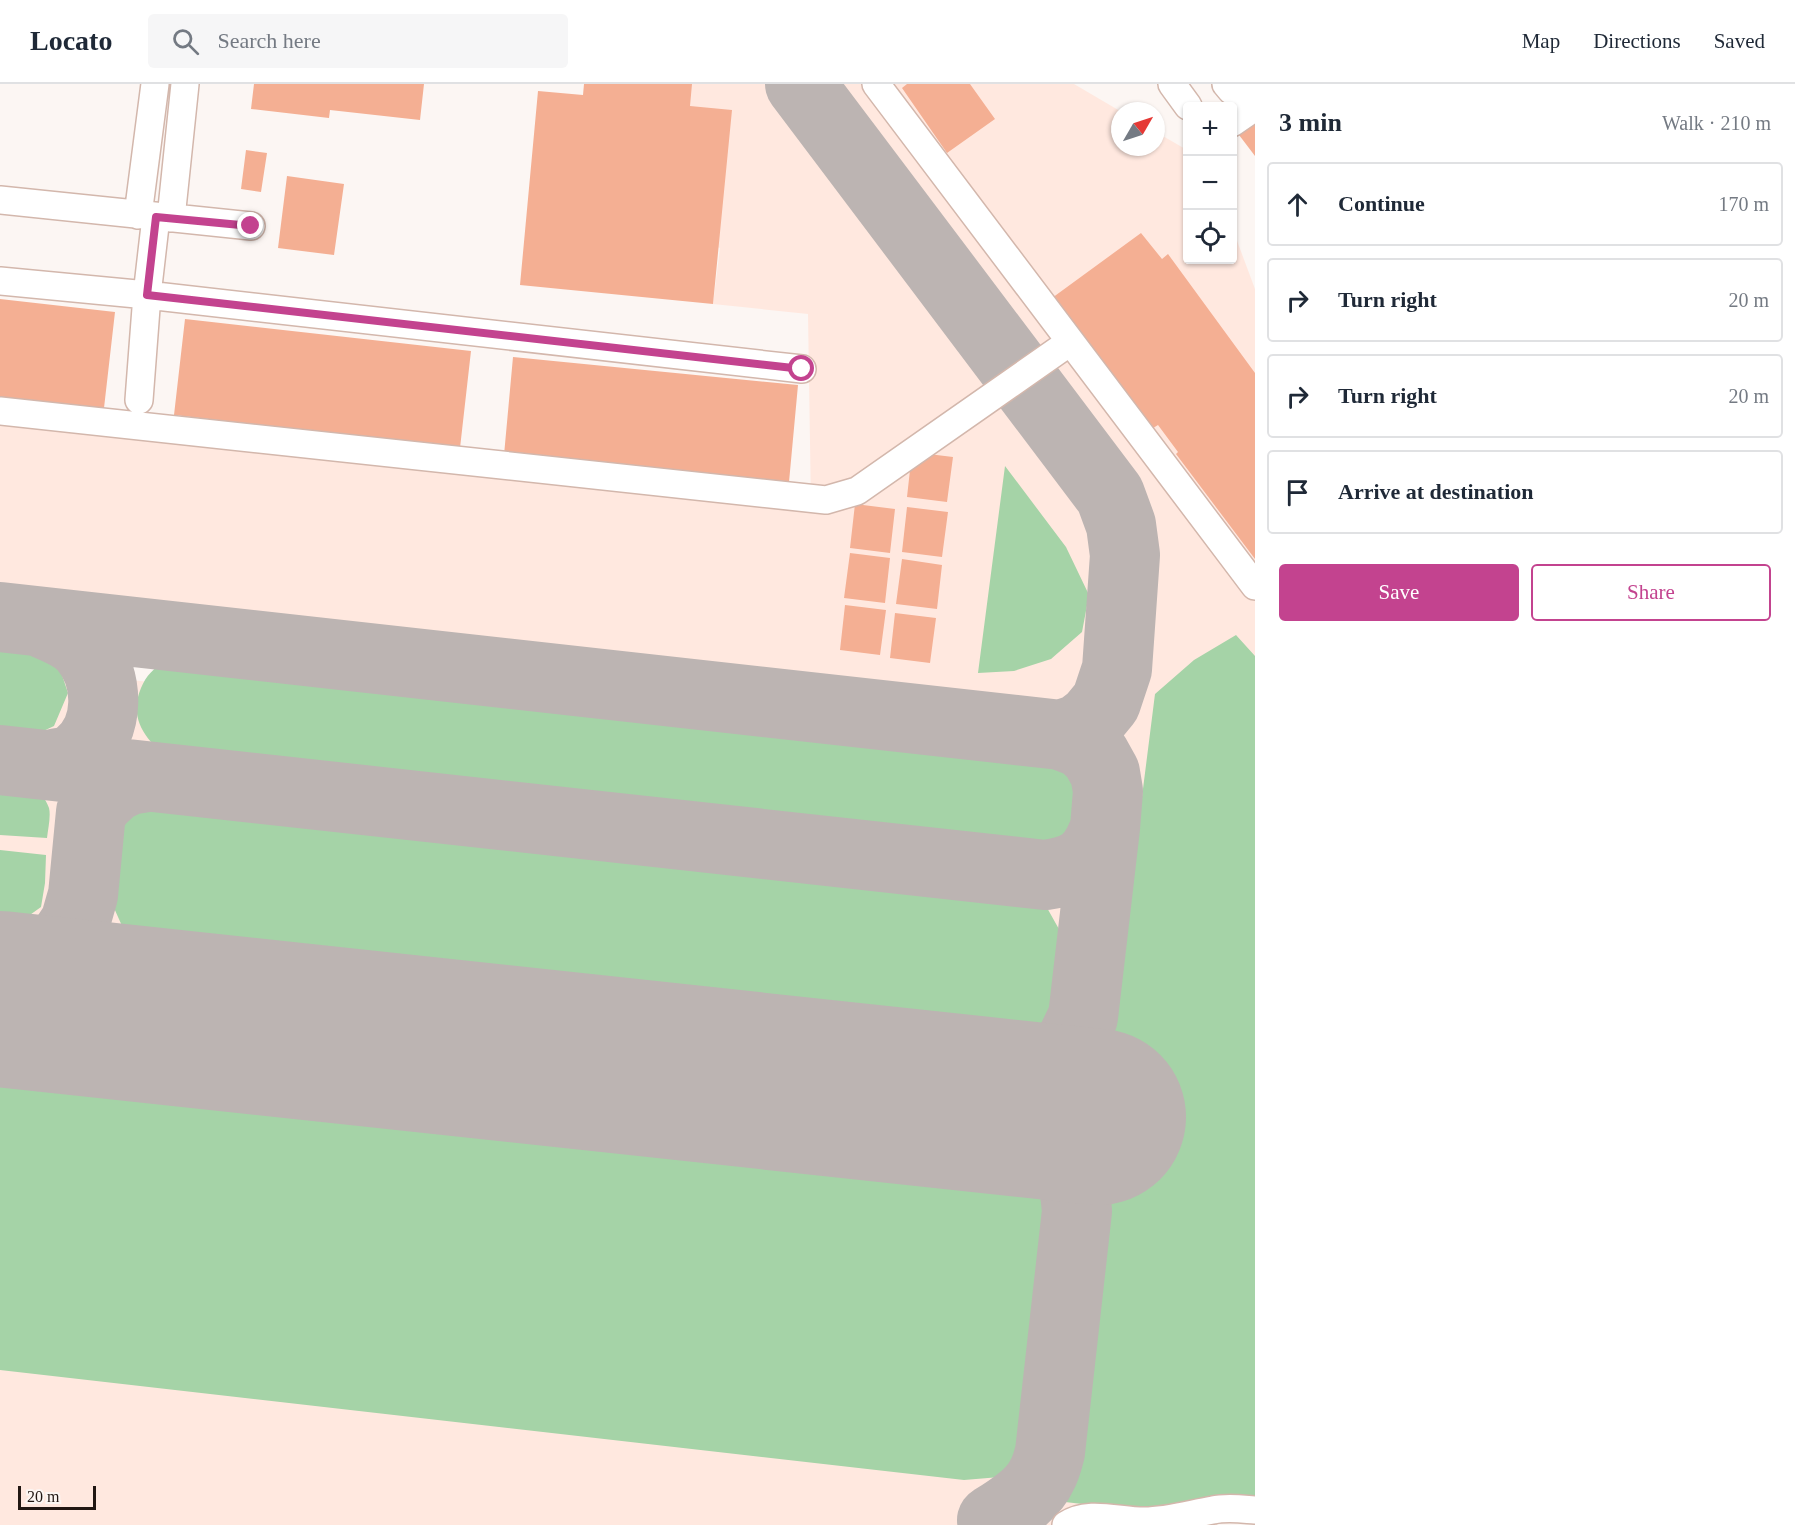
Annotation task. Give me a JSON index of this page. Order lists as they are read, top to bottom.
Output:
{
  "scale_bar": "20 m",
  "north": "top right",
  "page": {
    "header": "Locato",
    "search": "Search here",
    "nav": ["Map", "Directions", "Saved"],
    "heading": ["3 min", "Walk · 210 m"],
    "map_buttons": ["+", "−"],
    "list": [
      ["Continue", "170 m"],
      ["Turn right", "20 m"],
      ["Turn right", "20 m"],
      "Arrive at destination"
    ],
    "buttons": ["Save", "Share"],
    "scale": "20 m"
  }
}
